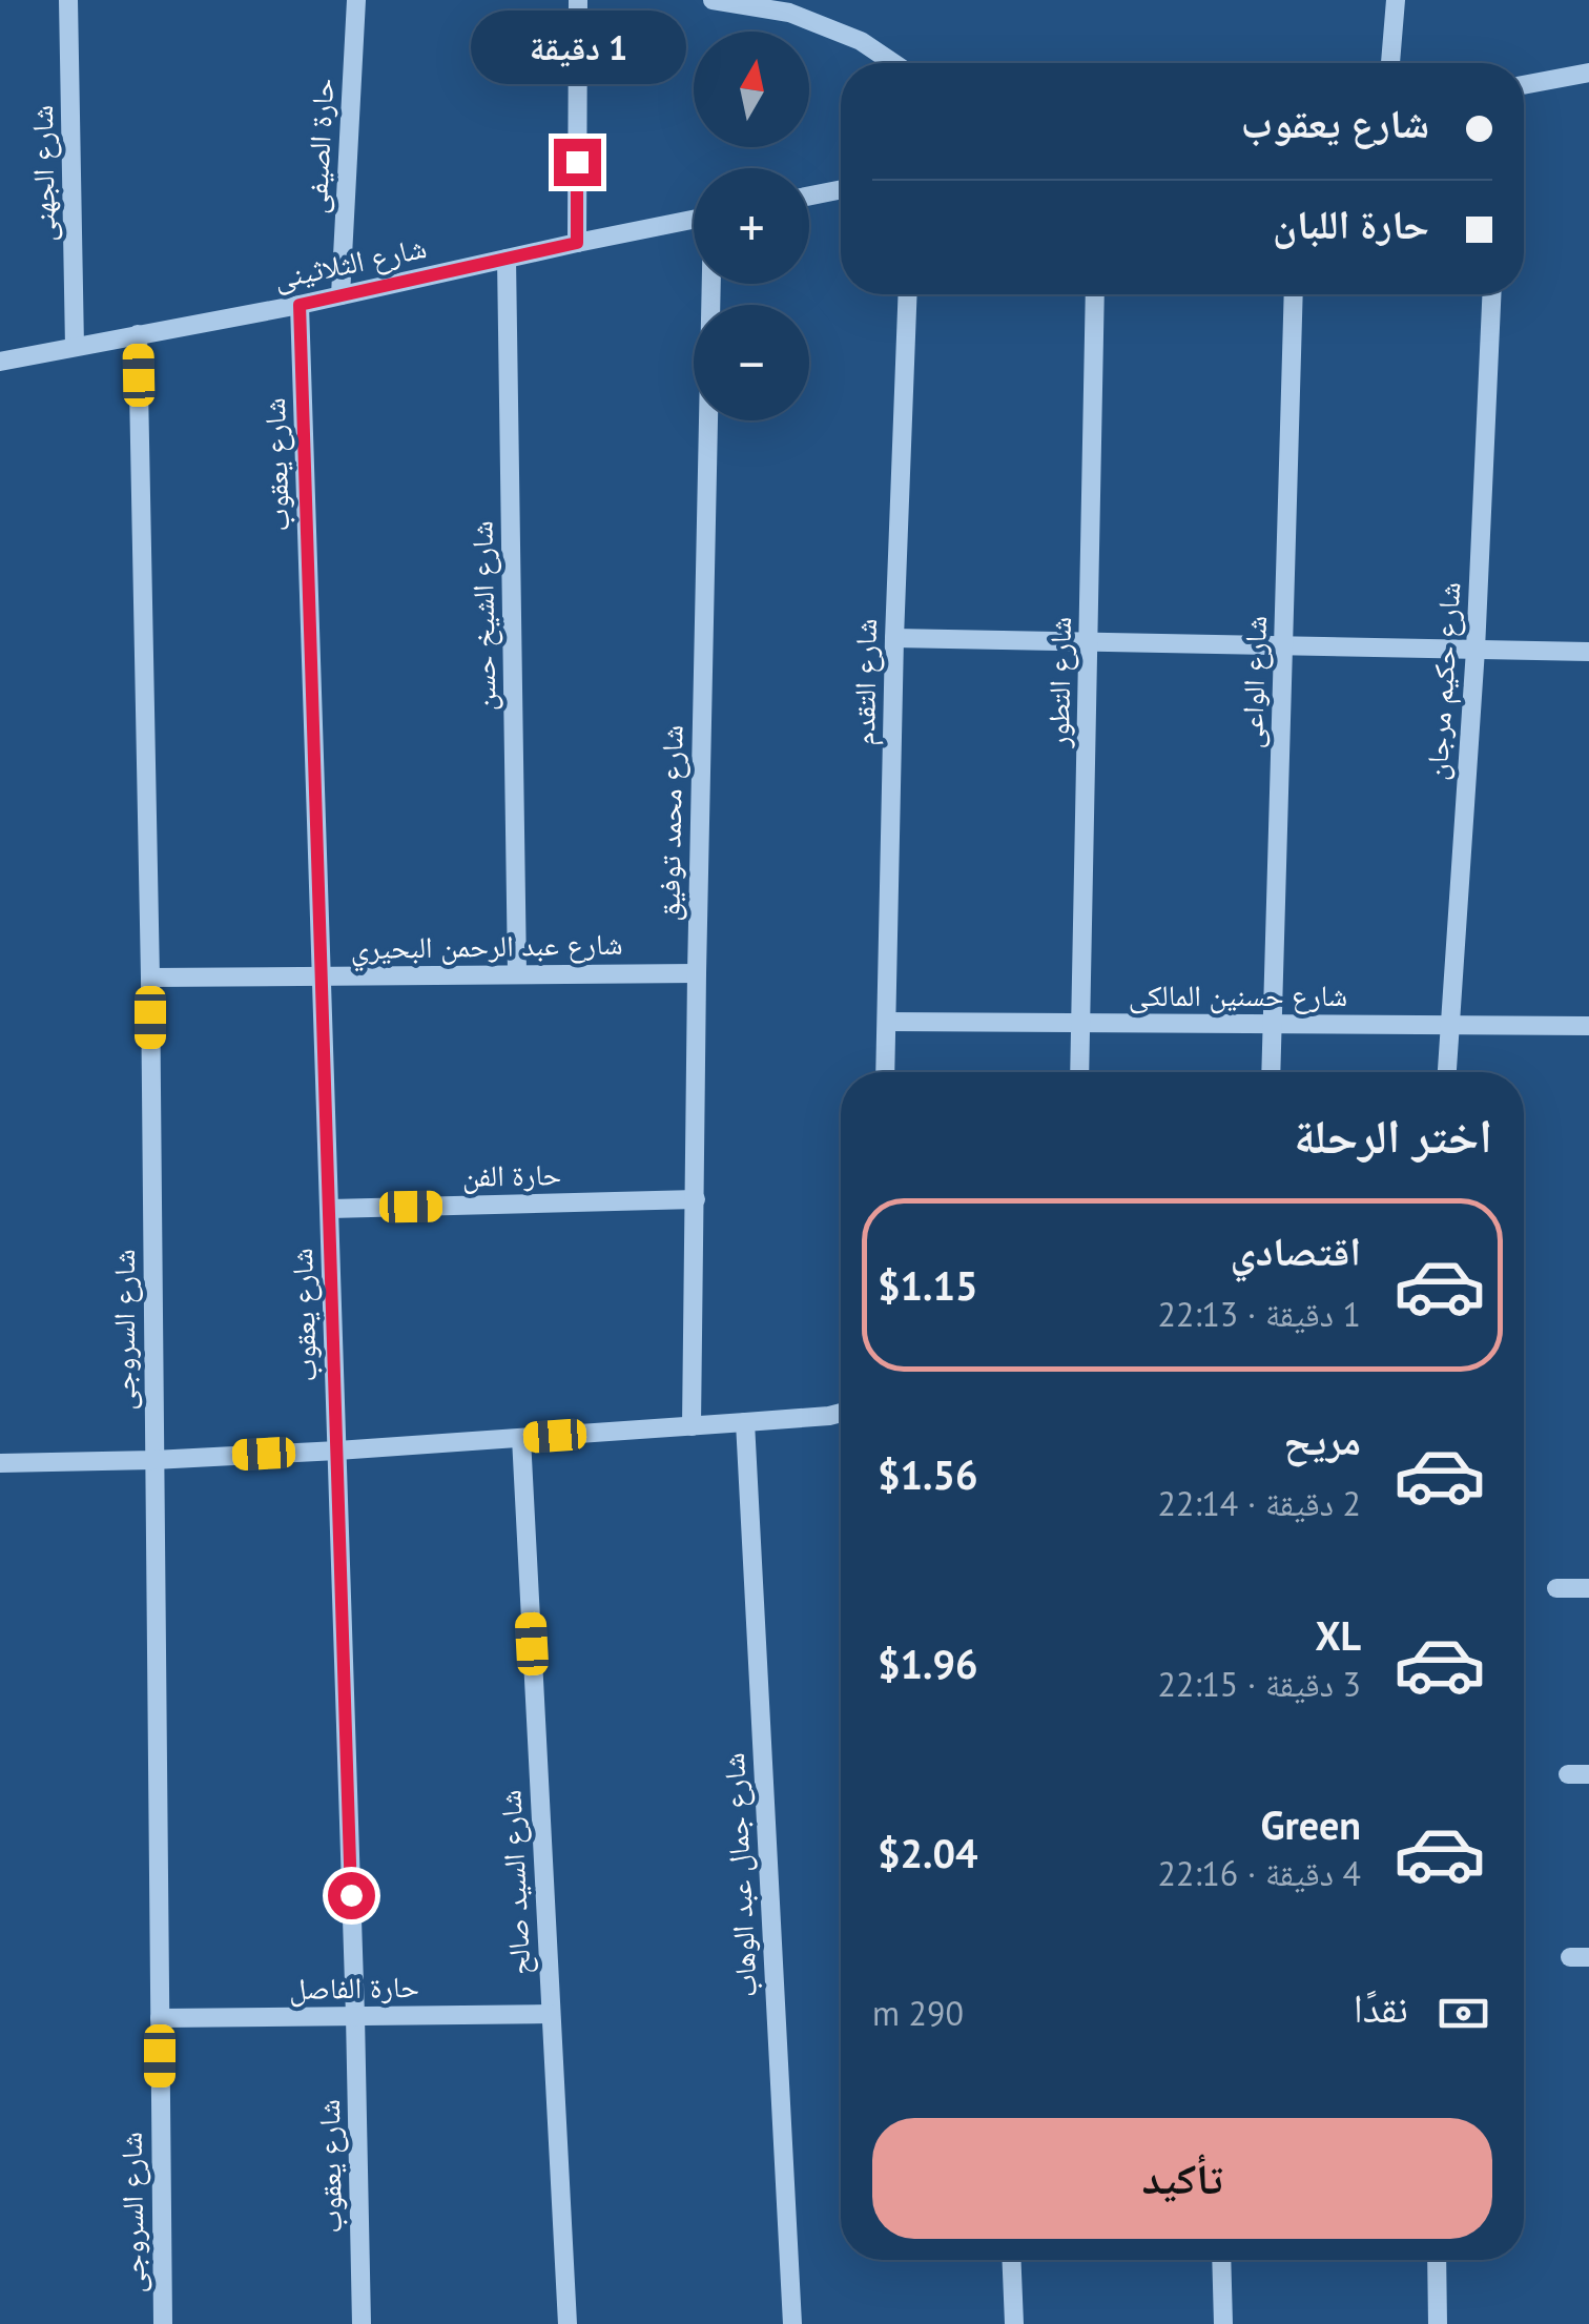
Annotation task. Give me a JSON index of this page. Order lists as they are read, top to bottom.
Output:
{
  "streets": {
    "street": [
      "حارة الصيفى",
      "شارع الجهنى",
      "شارع الثلاثينى",
      "شارع يعقوب",
      "شارع الشيخ حسن",
      "شارع حكيم مرجان",
      "شارع التقدم",
      "شارع التطور",
      "شارع الواعى",
      "شارع محمد توفيق",
      "شارع عبد الرحمن البحيري",
      "شارع حسنين المالكى",
      "حارة الفن",
      "شارع السروجى",
      "شارع جمال عبد الوهاب",
      "شارع السيد صالح",
      "حارة الفاصل"
    ]
  },
  "crossings": [
    ["حارة الصيفى", "شارع الثلاثينى"],
    ["شارع الجهنى", "شارع الثلاثينى"],
    ["شارع الثلاثينى", "شارع يعقوب"],
    ["شارع الثلاثينى", "شارع الشيخ حسن"],
    ["شارع الثلاثينى", "شارع السروجى"],
    ["شارع يعقوب", "شارع عبد الرحمن البحيري"],
    ["شارع يعقوب", "حارة الفن"],
    ["شارع يعقوب", "حارة الفاصل"],
    ["شارع الشيخ حسن", "شارع عبد الرحمن البحيري"],
    ["شارع حكيم مرجان", "شارع حسنين المالكى"],
    ["شارع التقدم", "شارع حسنين المالكى"],
    ["شارع التطور", "شارع حسنين المالكى"],
    ["شارع الواعى", "شارع حسنين المالكى"],
    ["شارع محمد توفيق", "شارع عبد الرحمن البحيري"],
    ["شارع محمد توفيق", "حارة الفن"],
    ["شارع عبد الرحمن البحيري", "شارع السروجى"],
    ["شارع السروجى", "حارة الفاصل"],
    ["شارع السيد صالح", "حارة الفاصل"]
  ],
  "north": "top",
  "page": {
    "bubble": "1 دقيقة",
    "map_buttons": ["+", "−"],
    "banner": ["شارع يعقوب", "حارة اللبان"],
    "heading": "اختر الرحلة",
    "list": [
      {
        "name": "اقتصادي",
        "note": "1 دقيقة · 22:13",
        "value": "$1.15"
      },
      {
        "name": "مريح",
        "note": "2 دقيقة · 22:14",
        "value": "$1.56"
      },
      {
        "name": "XL",
        "note": "3 دقيقة · 22:15",
        "value": "$1.96"
      },
      {
        "name": "Green",
        "note": "4 دقيقة · 22:16",
        "value": "$2.04"
      }
    ],
    "pay": ["نقدًا", "290 m"],
    "buttons": "تأكيد"
  }
}
